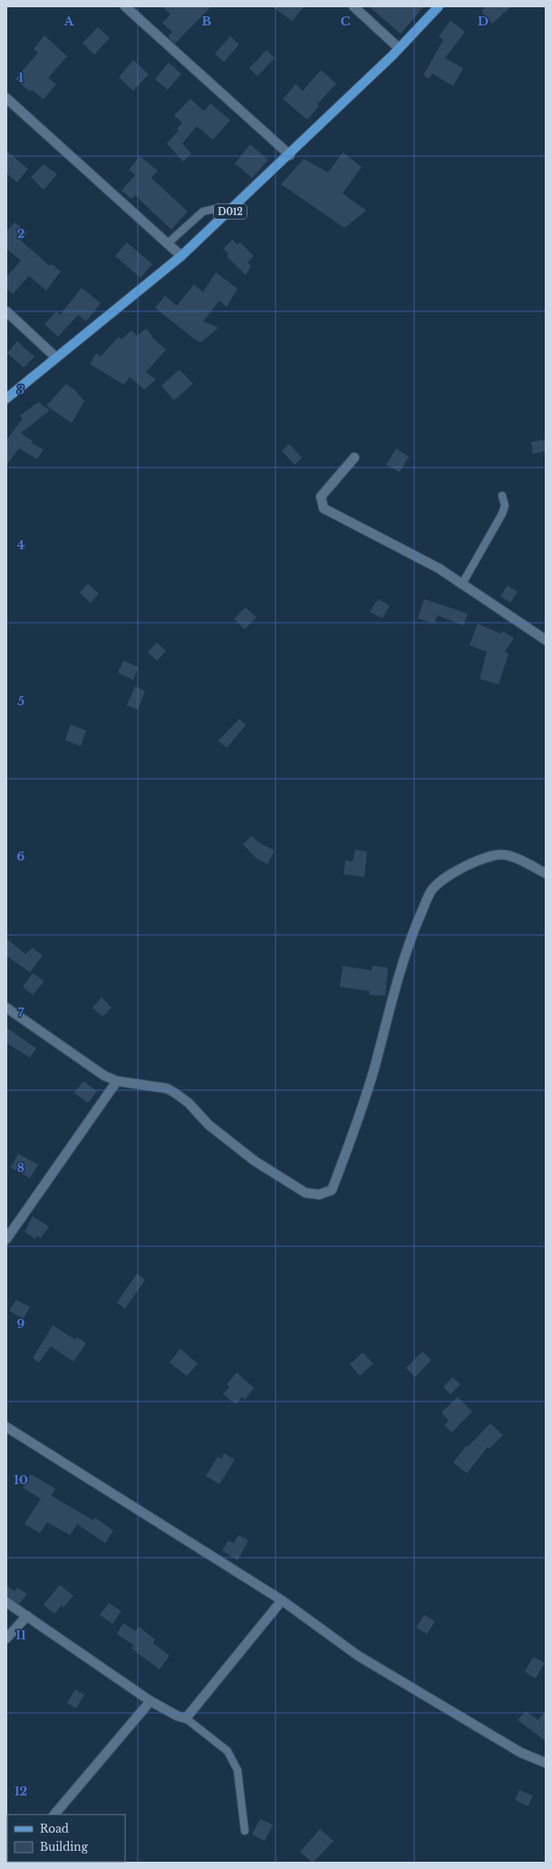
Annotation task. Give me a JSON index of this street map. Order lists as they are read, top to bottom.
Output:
{
  "streets": {
    "main road": ["D012"]
  },
  "legend": ["Road", "Building"],
  "grid": {
    "columns": [
      "A",
      "B",
      "C",
      "D"
    ],
    "rows": [
      "1",
      "2",
      "3",
      "4",
      "5",
      "6",
      "7",
      "8",
      "9",
      "10",
      "11",
      "12"
    ]
  }
}
